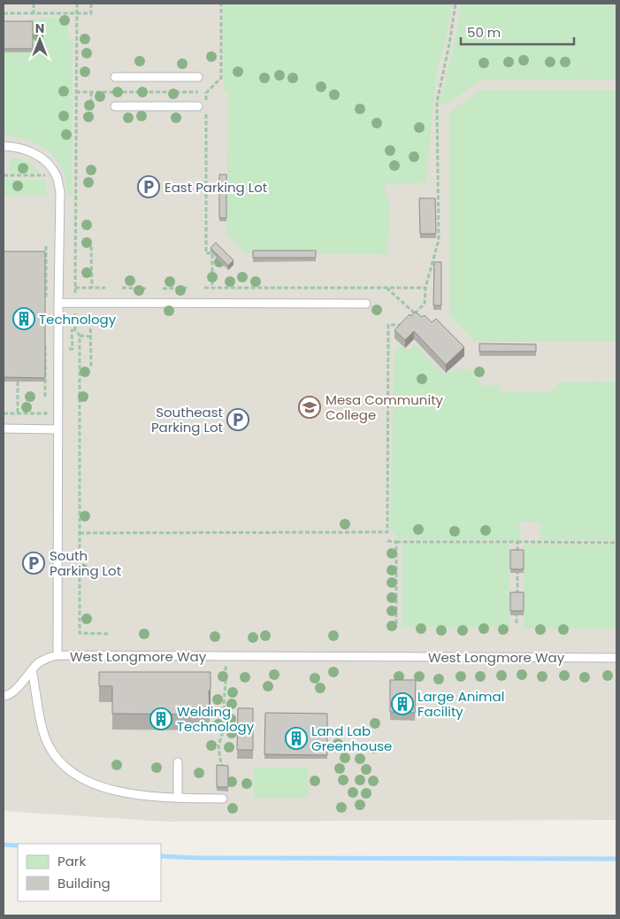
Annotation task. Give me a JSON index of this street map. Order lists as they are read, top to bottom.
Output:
{
  "streets": {
    "lane": ["West Longmore Way"]
  },
  "places": {
    "parking": ["East Parking Lot", "Southeast Parking Lot", "South Parking Lot"],
    "building": [
      "Technology",
      "Large Animal Facility",
      "Welding Technology",
      "Land Lab Greenhouse"
    ],
    "school or university": ["Mesa Community College"]
  },
  "legend": ["Park", "Building"],
  "scale_bar": "50 m",
  "north": "top"
}
